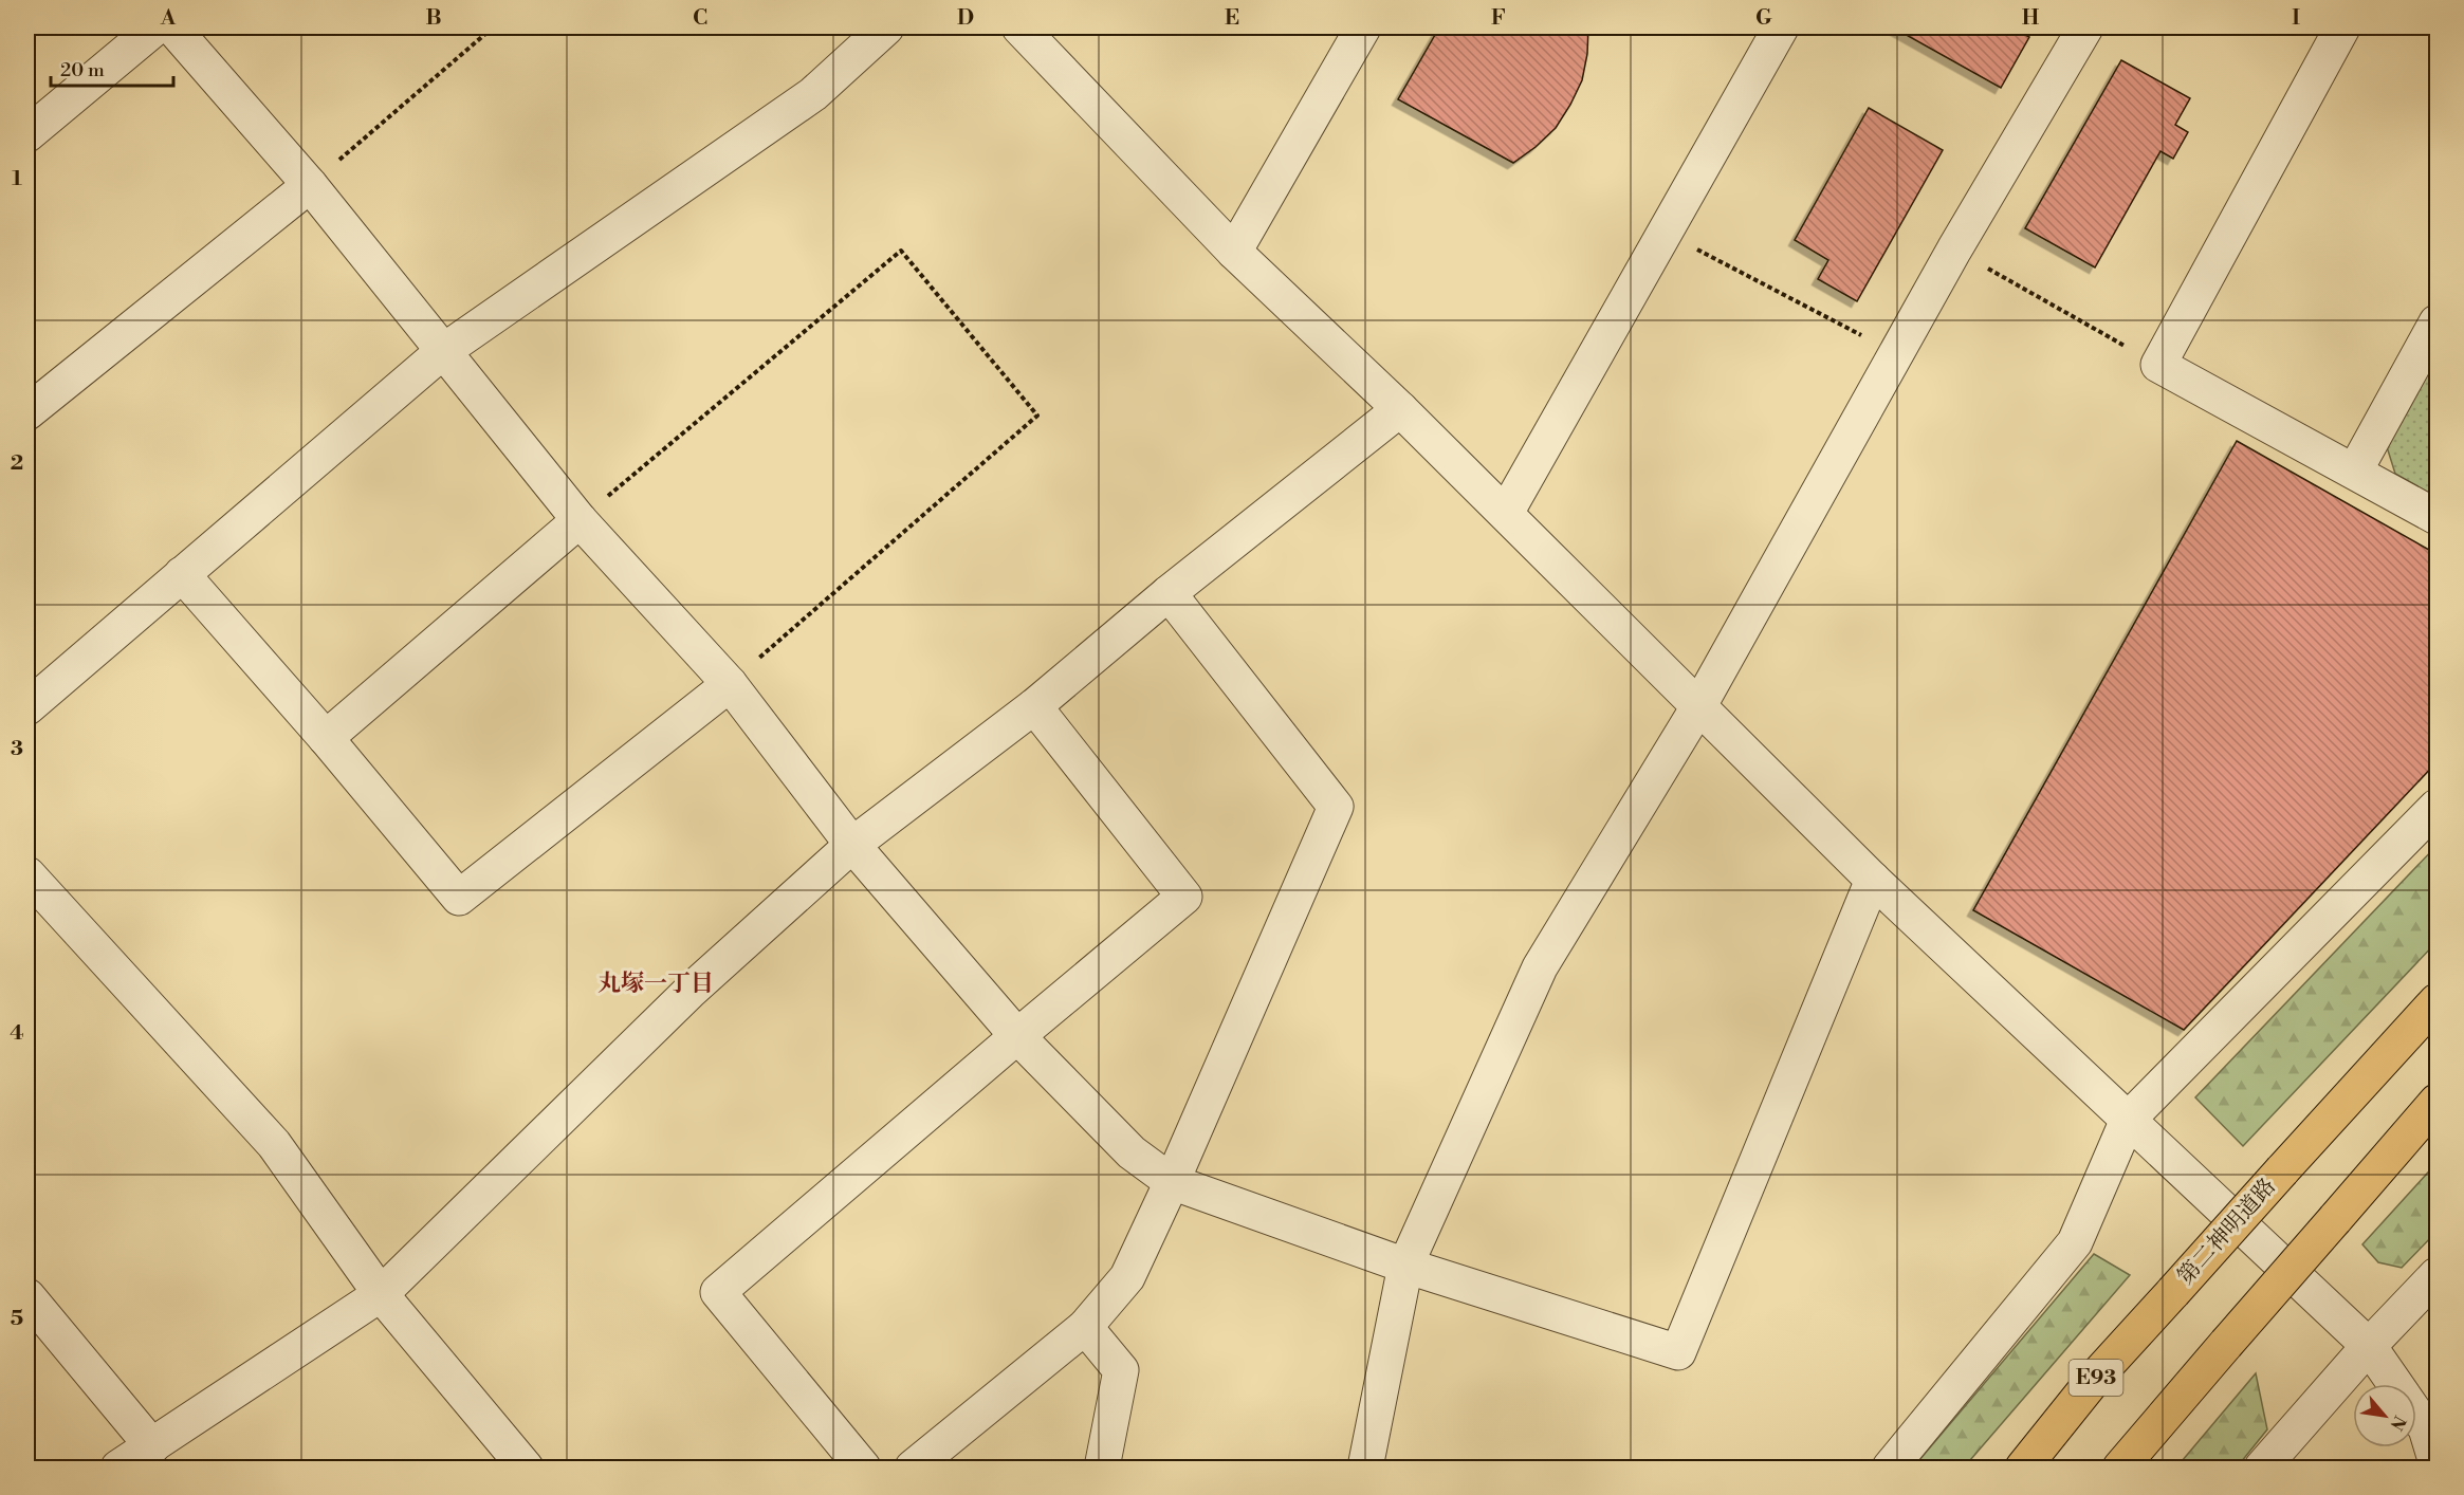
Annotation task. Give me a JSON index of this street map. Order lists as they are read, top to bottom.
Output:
{
  "streets": {
    "highway": ["第二神明道路", "E93"]
  },
  "districts": ["丸塚一丁目"],
  "scale_bar": "20 m",
  "north": "bottom right",
  "grid": {
    "columns": [
      "A",
      "B",
      "C",
      "D",
      "E",
      "F",
      "G",
      "H",
      "I"
    ],
    "rows": [
      "1",
      "2",
      "3",
      "4",
      "5"
    ]
  }
}
